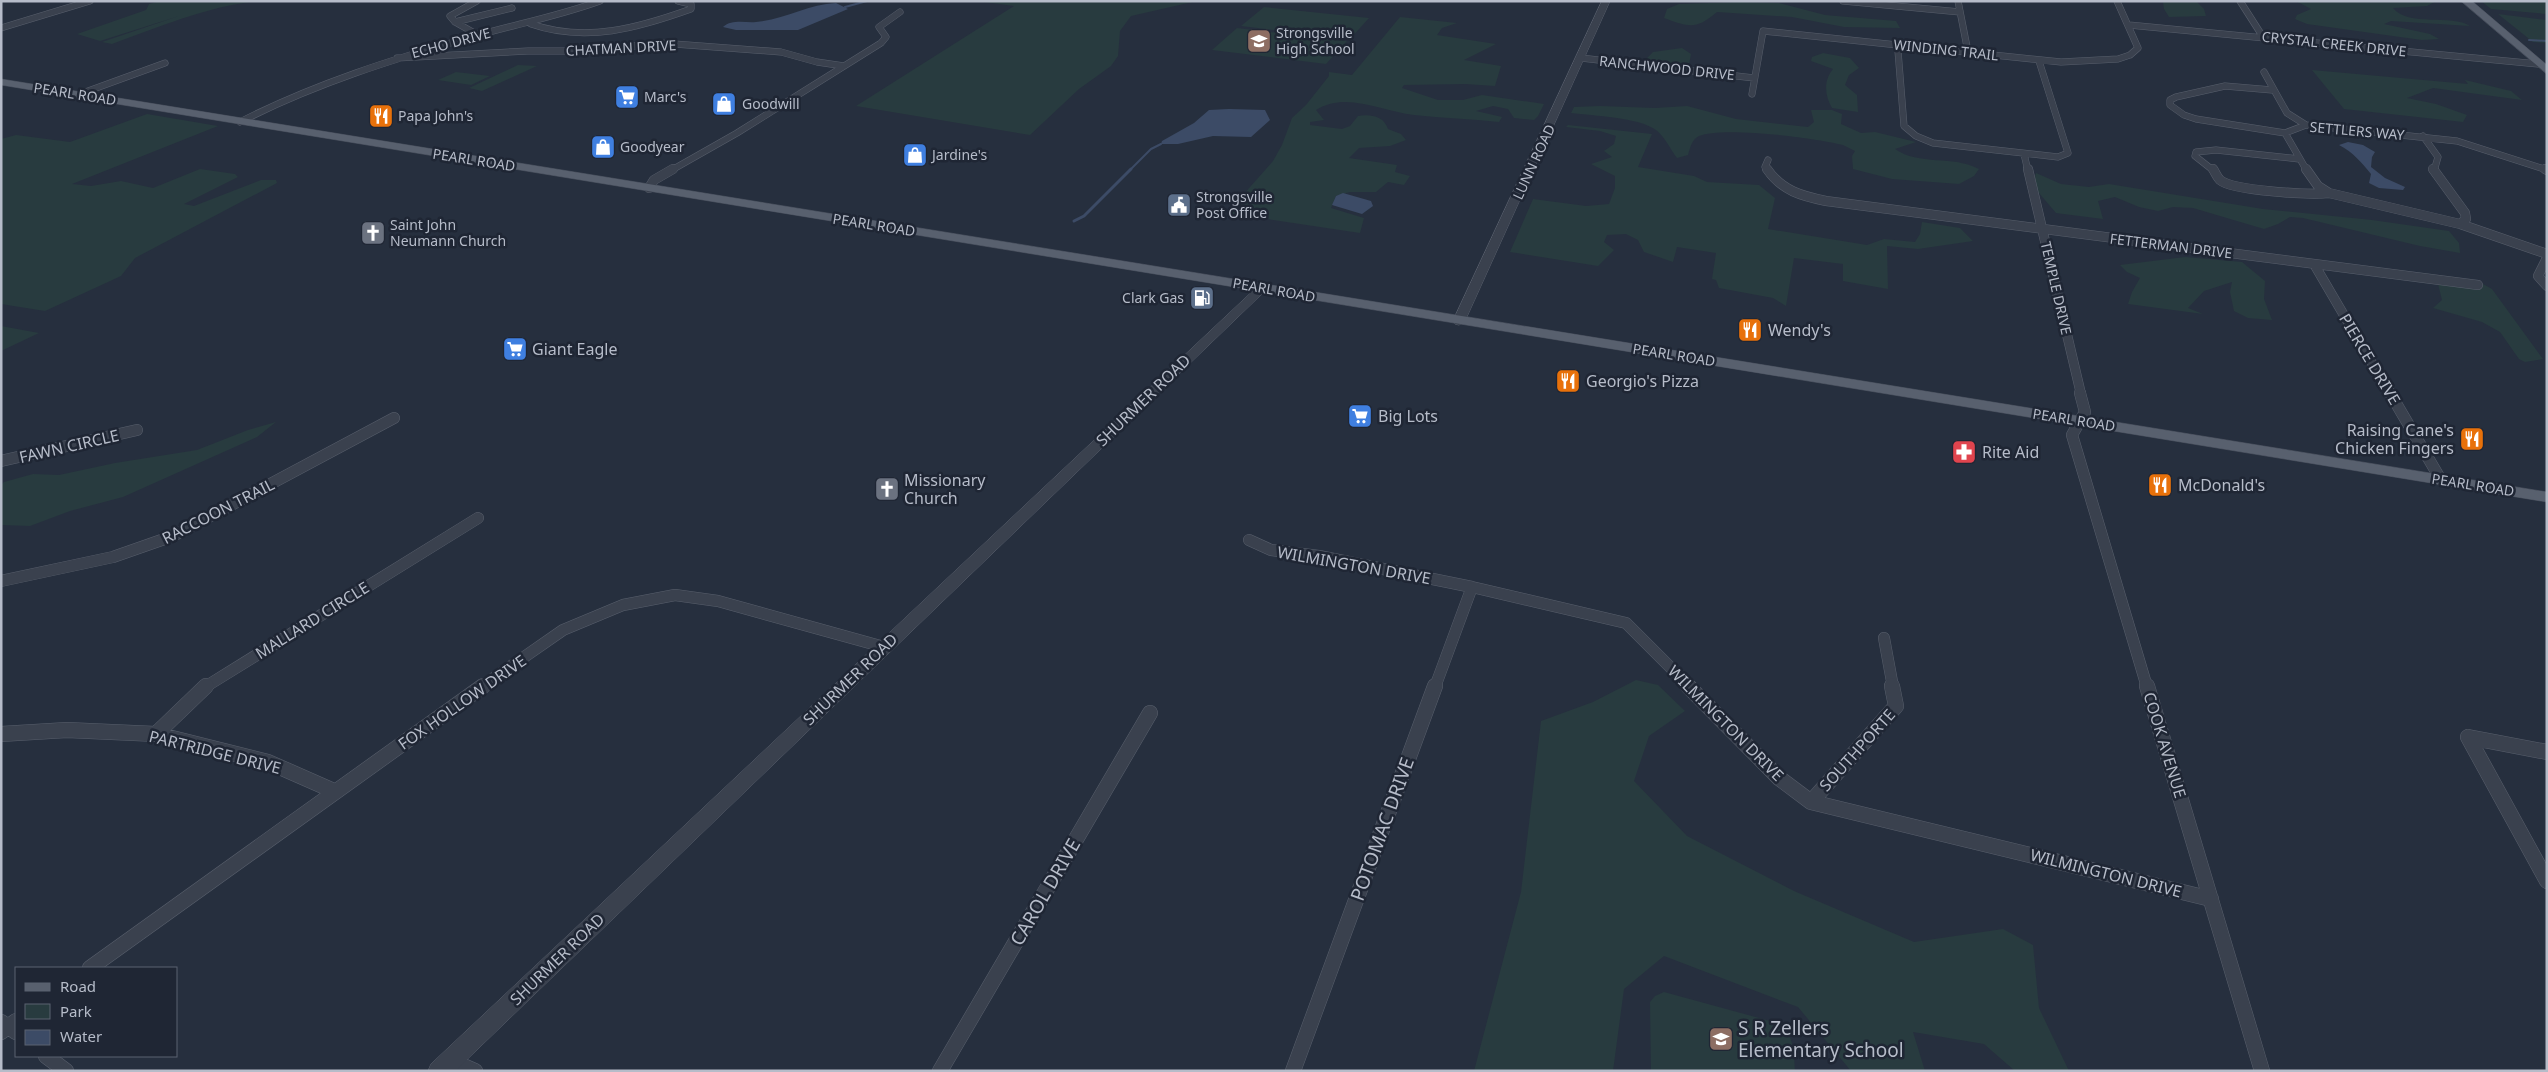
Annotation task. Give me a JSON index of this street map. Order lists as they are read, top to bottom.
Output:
{
  "streets": {
    "main road": ["PEARL ROAD"],
    "street": [
      "ECHO DRIVE",
      "CRYSTAL CREEK DRIVE",
      "CHATMAN DRIVE",
      "WINDING TRAIL",
      "RANCHWOOD DRIVE",
      "SETTLERS WAY",
      "LUNN ROAD",
      "FETTERMAN DRIVE",
      "TEMPLE DRIVE",
      "PIERCE DRIVE",
      "SHURMER ROAD",
      "FAWN CIRCLE",
      "RACCOON TRAIL",
      "WILMINGTON DRIVE",
      "MALLARD CIRCLE",
      "FOX HOLLOW DRIVE",
      "COOK AVENUE",
      "SOUTHPORTE",
      "PARTRIDGE DRIVE",
      "POTOMAC DRIVE",
      "CAROL DRIVE"
    ]
  },
  "crossings": [
    ["ECHO DRIVE", "CHATMAN DRIVE"],
    ["ECHO DRIVE", "PEARL ROAD"],
    ["CRYSTAL CREEK DRIVE", "WINDING TRAIL"],
    ["WINDING TRAIL", "RANCHWOOD DRIVE"],
    ["RANCHWOOD DRIVE", "LUNN ROAD"],
    ["PEARL ROAD", "LUNN ROAD"],
    ["PEARL ROAD", "TEMPLE DRIVE"],
    ["PEARL ROAD", "PIERCE DRIVE"],
    ["PEARL ROAD", "SHURMER ROAD"],
    ["PEARL ROAD", "COOK AVENUE"],
    ["FETTERMAN DRIVE", "TEMPLE DRIVE"],
    ["FETTERMAN DRIVE", "PIERCE DRIVE"],
    ["TEMPLE DRIVE", "COOK AVENUE"],
    ["SHURMER ROAD", "FOX HOLLOW DRIVE"],
    ["WILMINGTON DRIVE", "COOK AVENUE"],
    ["WILMINGTON DRIVE", "SOUTHPORTE"],
    ["WILMINGTON DRIVE", "POTOMAC DRIVE"],
    ["MALLARD CIRCLE", "PARTRIDGE DRIVE"],
    ["FOX HOLLOW DRIVE", "PARTRIDGE DRIVE"]
  ],
  "places": {
    "school or university": ["Strongsville High School", "S R Zellers Elementary School"],
    "supermarket": ["Marc's", "Giant Eagle", "Big Lots"],
    "shop": ["Goodwill", "Goodyear", "Jardine's"],
    "restaurant": [
      "Papa John's",
      "Wendy's",
      "Georgio's Pizza",
      "Raising Cane's Chicken Fingers",
      "McDonald's"
    ],
    "public building": ["Strongsville Post Office"],
    "church": ["Saint John Neumann Church", "Missionary Church"],
    "fuel station": ["Clark Gas"],
    "pharmacy": ["Rite Aid"]
  },
  "legend": ["Road", "Park", "Water"]
}
